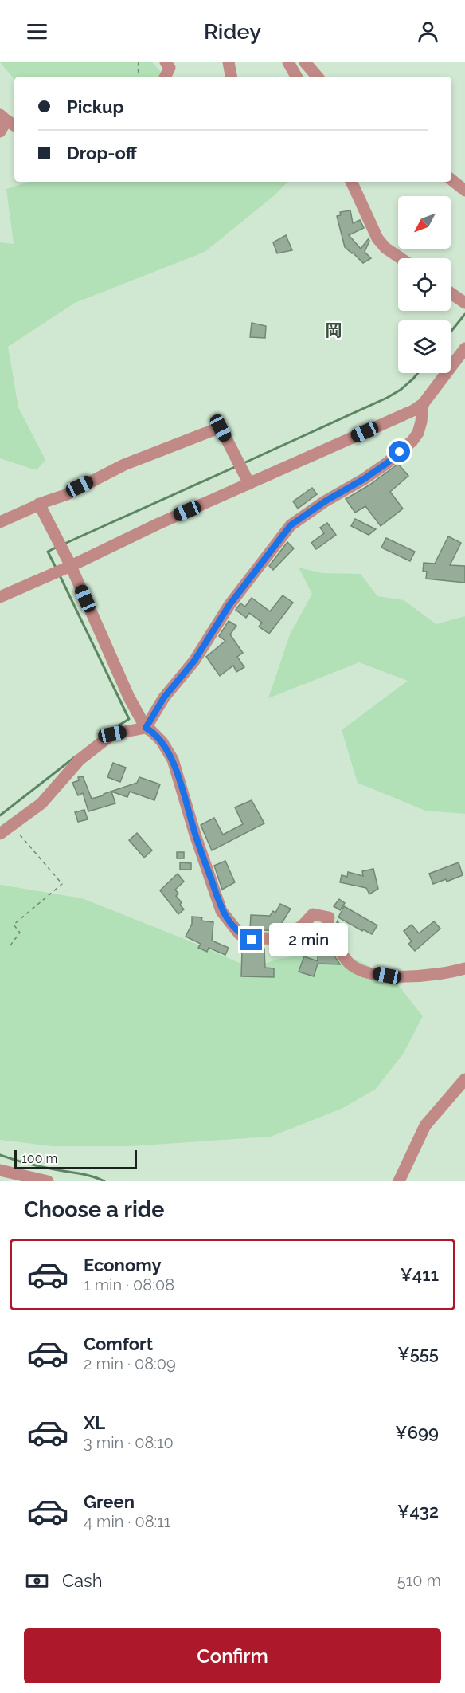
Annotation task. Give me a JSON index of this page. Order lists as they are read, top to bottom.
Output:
{
  "districts": ["岡"],
  "scale_bar": "100 m",
  "north": "bottom left",
  "page": {
    "header": "Ridey",
    "banner": ["Pickup", "Drop-off"],
    "bubble": "2 min",
    "scale": "100 m",
    "heading": "Choose a ride",
    "list": [
      {
        "name": "Economy",
        "note": "1 min · 08:08",
        "value": "¥411"
      },
      {
        "name": "Comfort",
        "note": "2 min · 08:09",
        "value": "¥555"
      },
      {
        "name": "XL",
        "note": "3 min · 08:10",
        "value": "¥699"
      },
      {
        "name": "Green",
        "note": "4 min · 08:11",
        "value": "¥432"
      }
    ],
    "pay": ["Cash", "510 m"],
    "buttons": "Confirm"
  }
}
